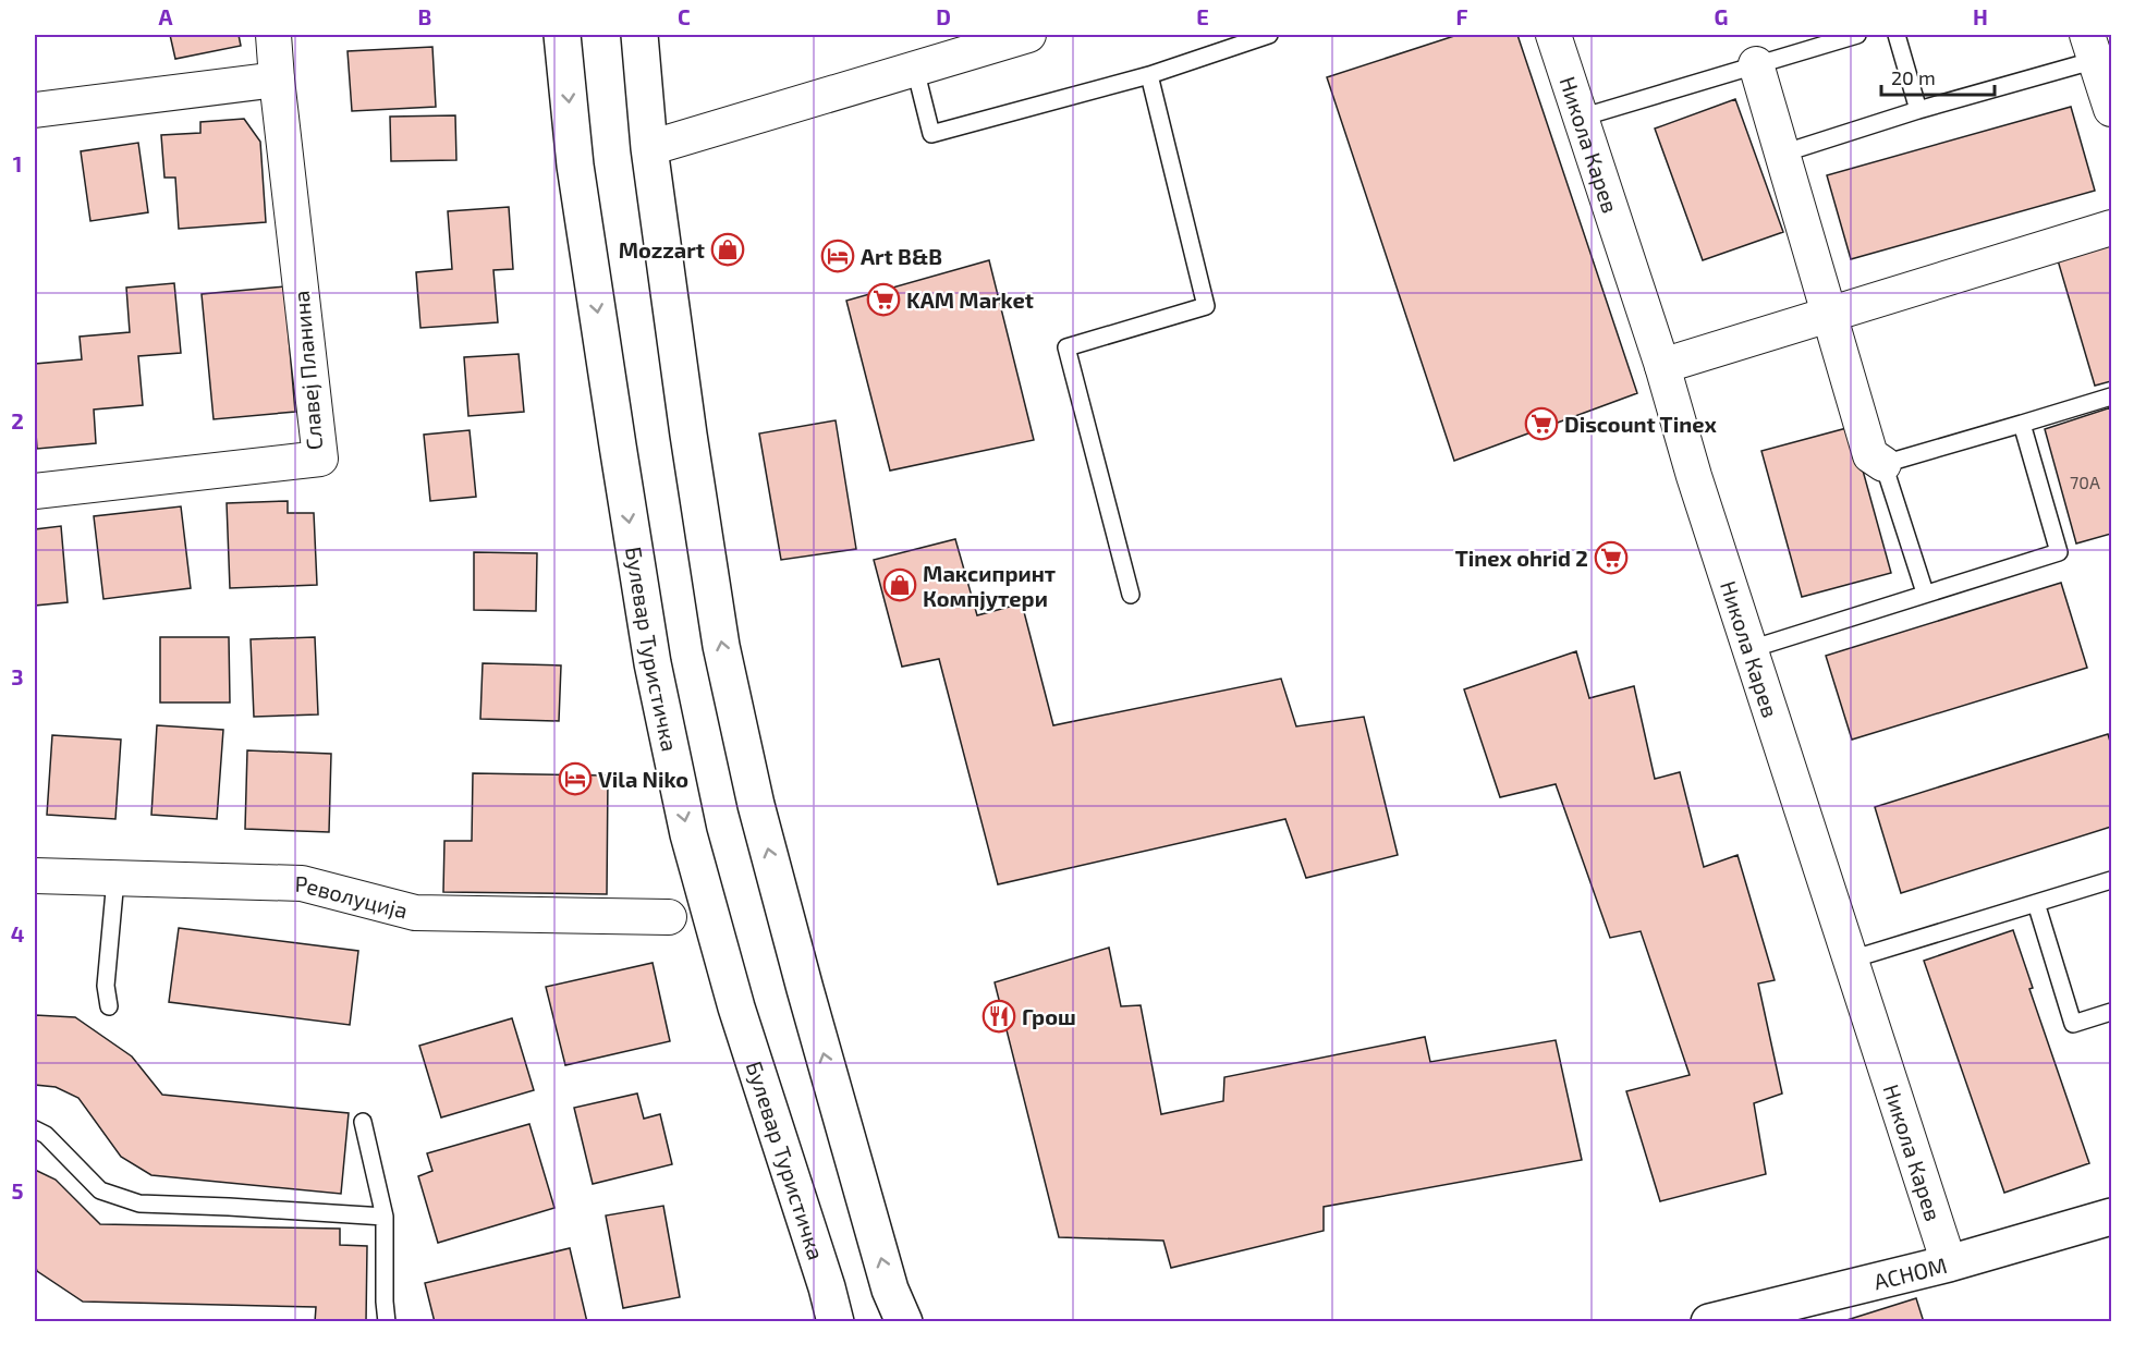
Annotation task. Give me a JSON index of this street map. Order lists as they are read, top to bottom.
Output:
{
  "streets": {
    "main road": ["Булевар Туристичка", "АСНОМ"],
    "street": ["Никола Карев", "Славеј Планина", "Револуција"]
  },
  "crossings": [
    ["Никола Карев", "АСНОМ"]
  ],
  "places": {
    "shop": ["Mozzart", "Максипринт Компјутери"],
    "hotel": ["Art B&B", "Vila Niko"],
    "supermarket": ["KAM Market", "Discount Tinex", "Tinex ohrid 2"],
    "restaurant": ["Грош"]
  },
  "house_numbers": ["70А"],
  "scale_bar": "20 m",
  "grid": {
    "columns": [
      "A",
      "B",
      "C",
      "D",
      "E",
      "F",
      "G",
      "H"
    ],
    "rows": [
      "1",
      "2",
      "3",
      "4",
      "5"
    ]
  }
}
